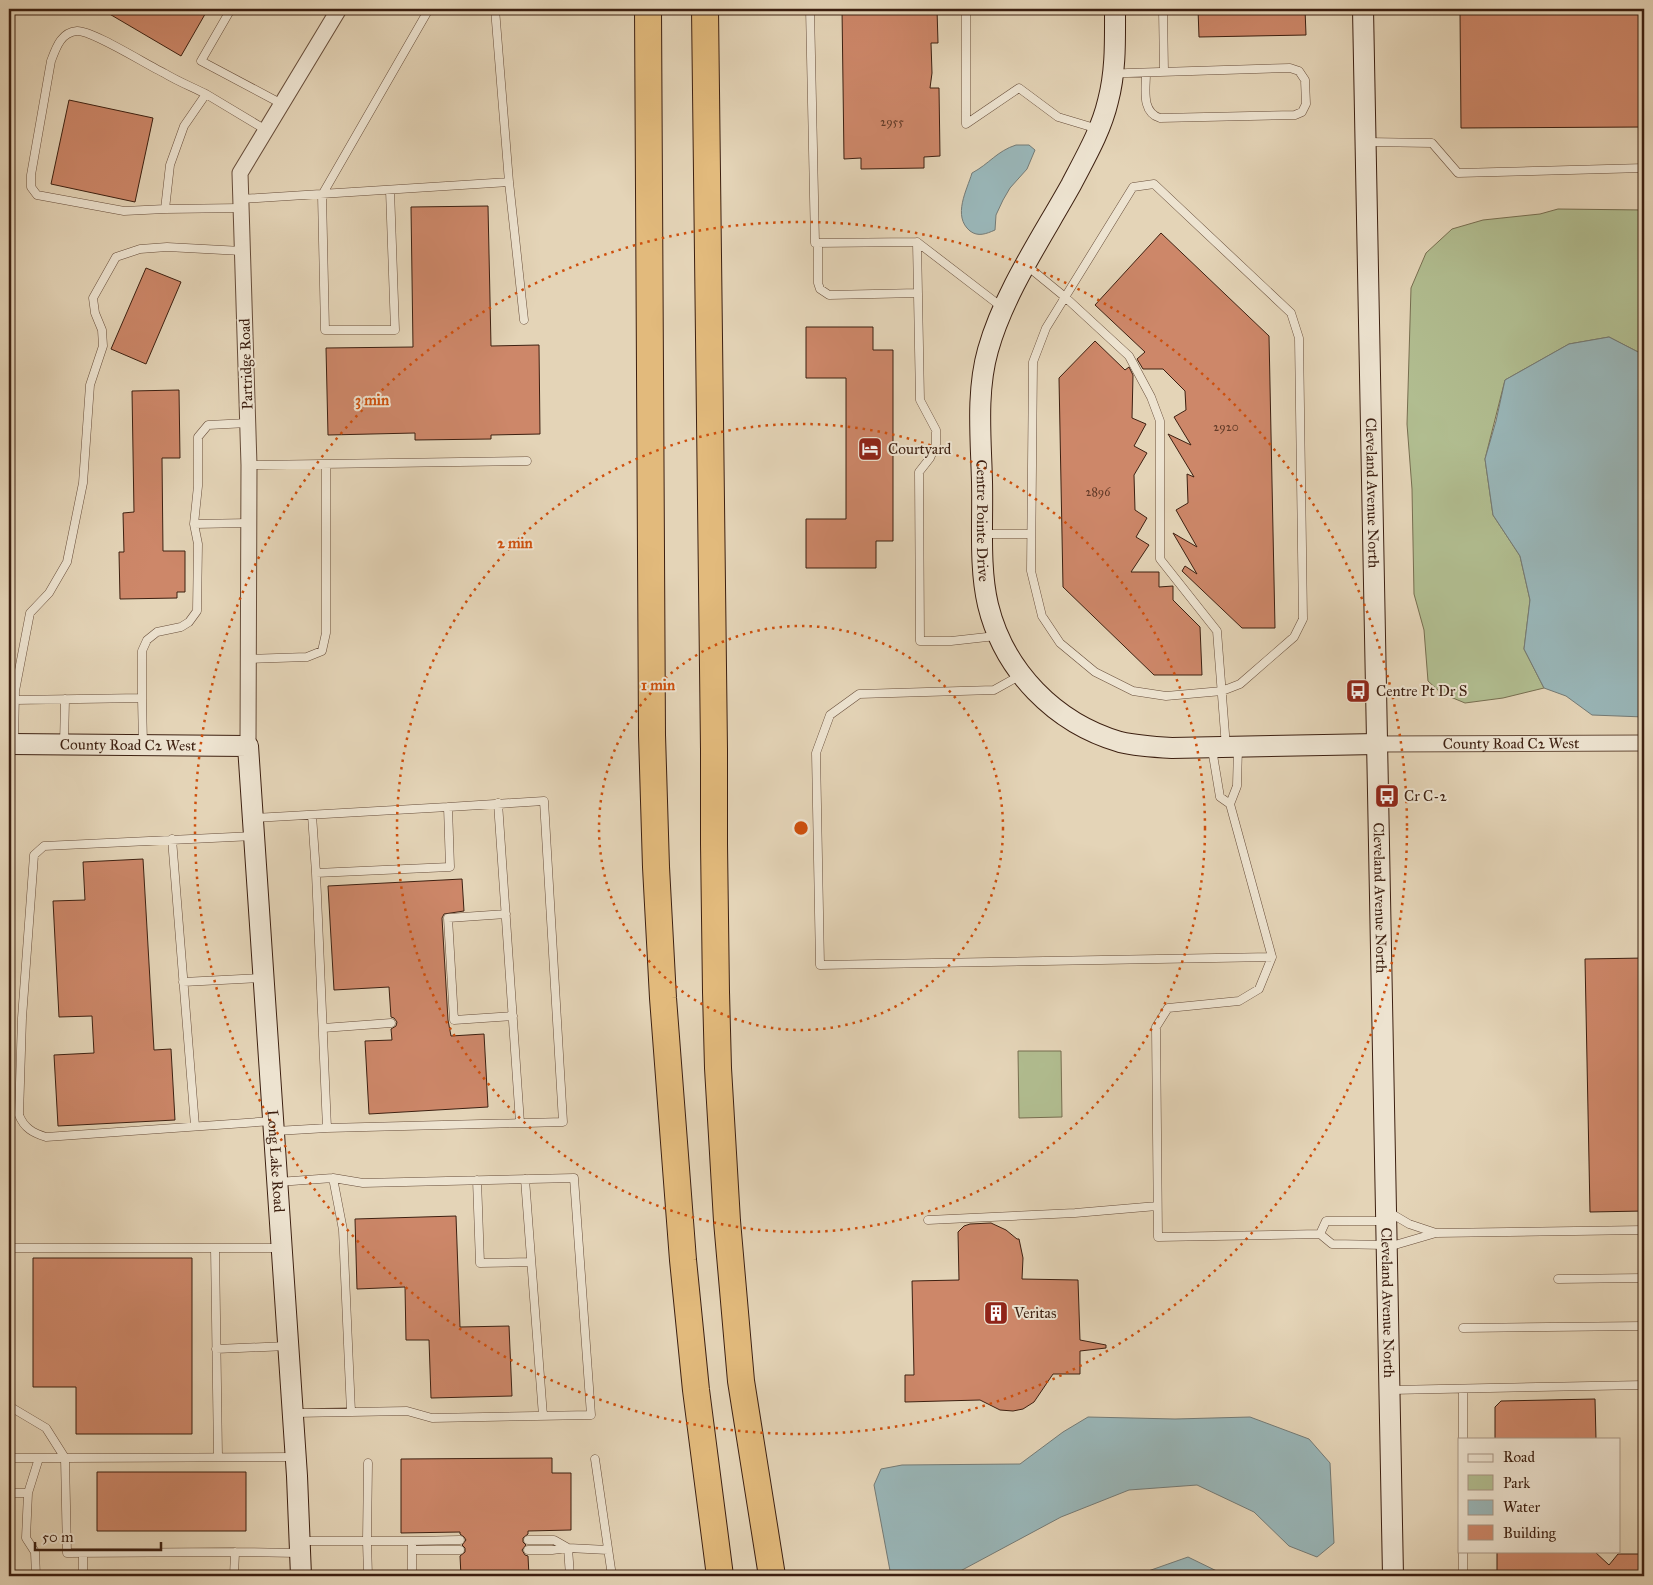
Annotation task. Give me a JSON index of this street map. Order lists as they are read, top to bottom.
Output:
{
  "streets": {
    "street": [
      "Partridge Road",
      "Cleveland Avenue North",
      "Centre Pointe Drive",
      "County Road C2 West",
      "Long Lake Road"
    ]
  },
  "crossings": [
    ["Partridge Road", "County Road C2 West"],
    ["Partridge Road", "Long Lake Road"],
    ["Cleveland Avenue North", "Centre Pointe Drive"],
    ["Cleveland Avenue North", "County Road C2 West"],
    ["Centre Pointe Drive", "County Road C2 West"],
    ["County Road C2 West", "Long Lake Road"]
  ],
  "places": {
    "hotel": ["Courtyard"],
    "bus stop": ["Centre Pt Dr S", "Cr C-2"],
    "building": ["Veritas"]
  },
  "house_numbers": ["2955", "2920", "2896"],
  "legend": [
    "Road",
    "Park",
    "Water",
    "Building"
  ],
  "scale_bar": "50 m",
  "rings": ["3 min", "2 min", "1 min"]
}
